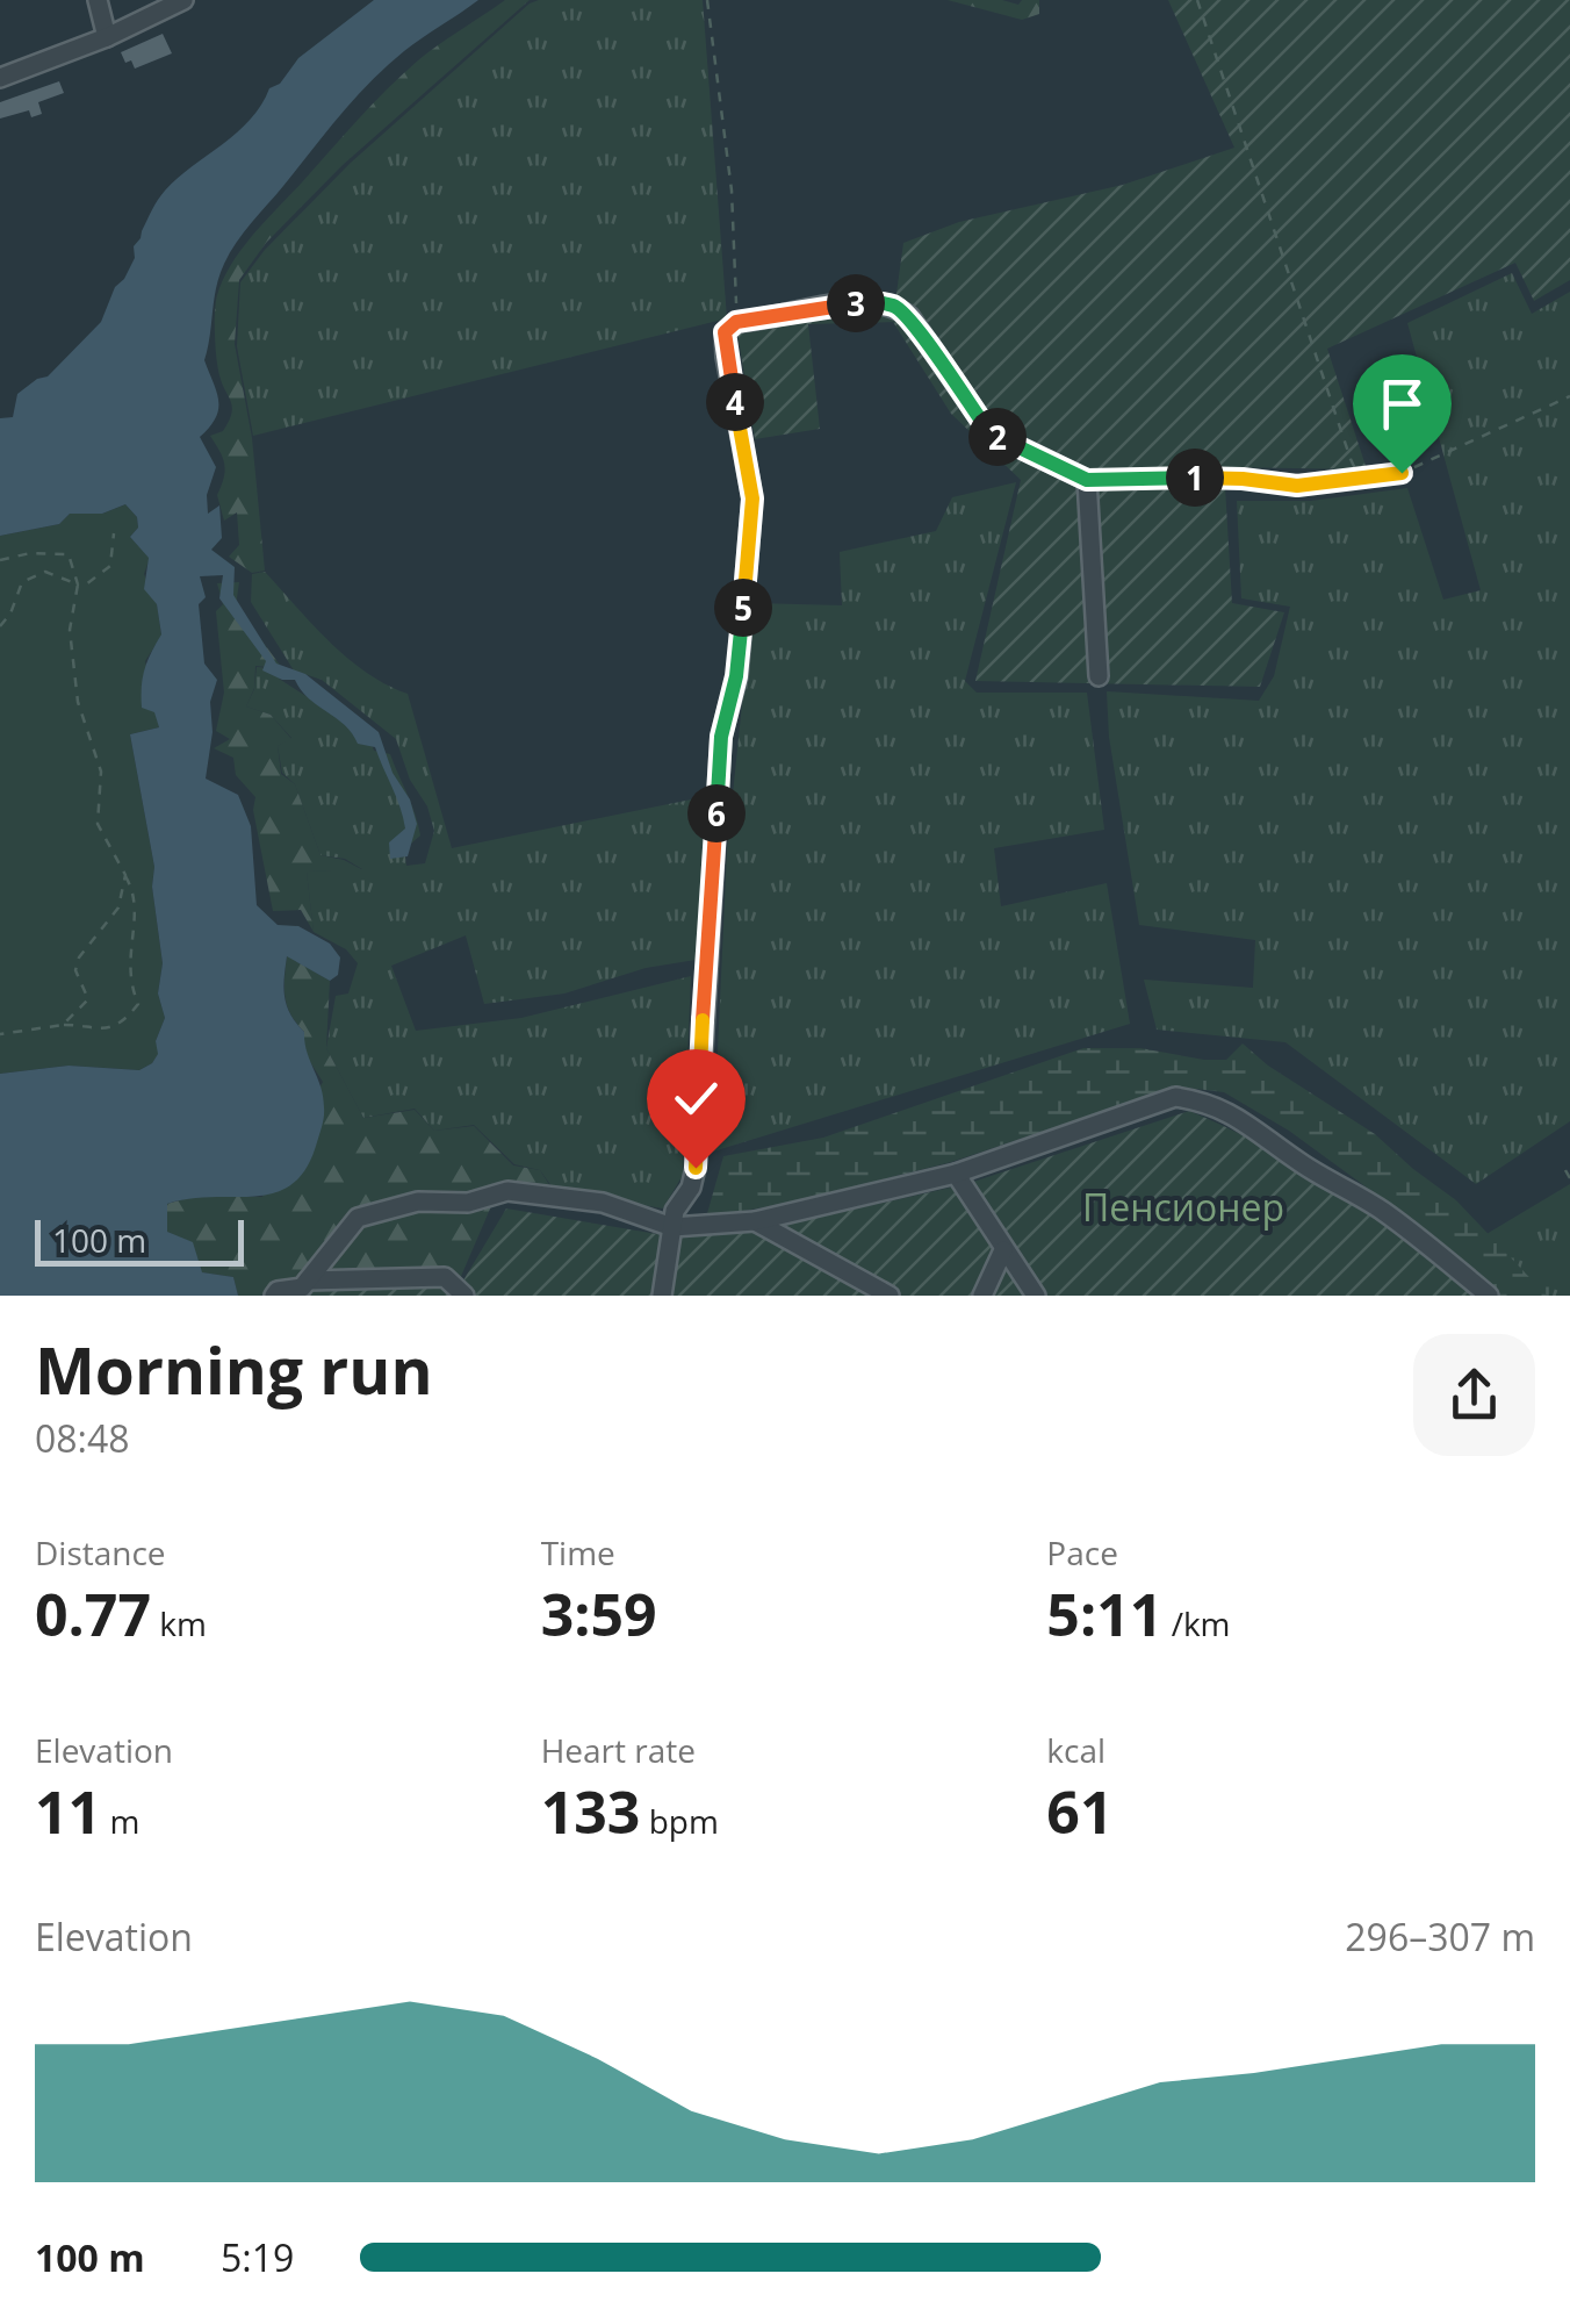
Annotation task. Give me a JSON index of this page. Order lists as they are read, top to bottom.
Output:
{
  "parks": ["Пенсионер"],
  "scale_bar": "100 m",
  "page": {
    "pins": [
      "3",
      "4",
      "2",
      "1",
      "5",
      "6"
    ],
    "scale": "100 m",
    "heading": ["Morning run", "08:48"],
    "stats": [
      ["Distance", "0.77 km"],
      ["Time", "3:59"],
      ["Pace", "5:11 /km"],
      ["Elevation", "11 m"],
      ["Heart rate", "133 bpm"],
      ["kcal", "61"]
    ],
    "chart": ["Elevation", "296–307 m"],
    "list": [
      {
        "name": "100 m",
        "note": "5:19"
      }
    ]
  }
}
